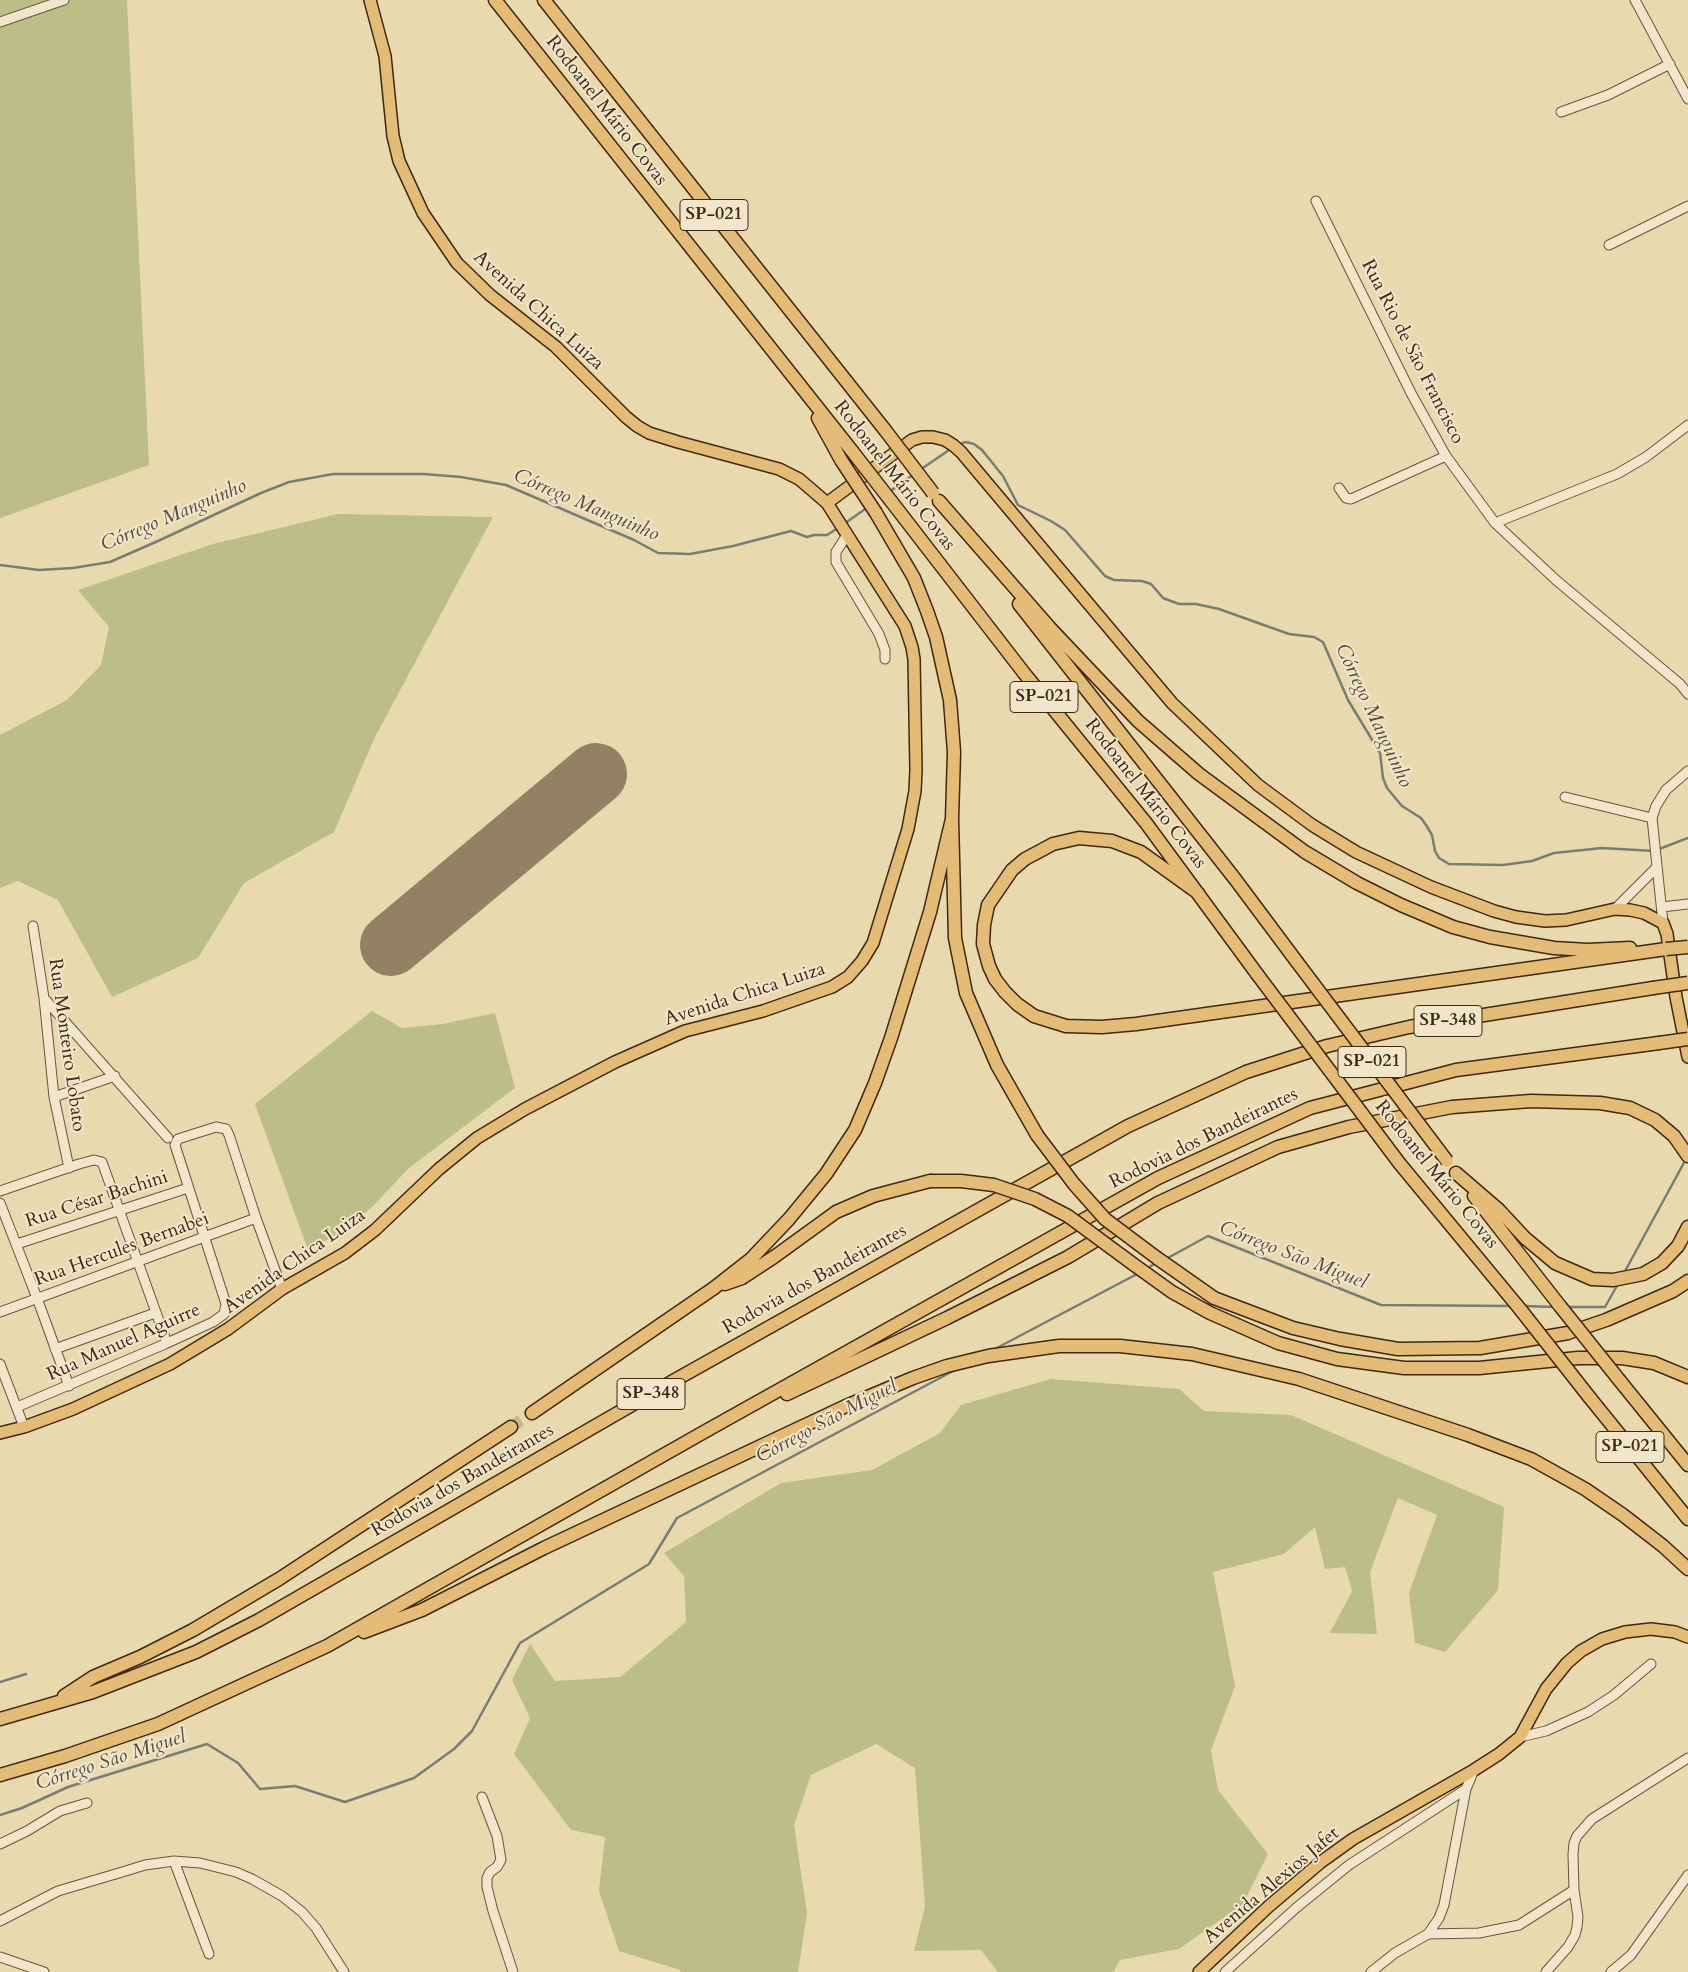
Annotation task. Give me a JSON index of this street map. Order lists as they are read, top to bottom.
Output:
{
  "streets": {
    "highway": [
      "Rodoanel Mário Covas",
      "SP-021",
      "SP-348",
      "Rodovia dos Bandeirantes"
    ],
    "main road": ["Avenida Chica Luiza", "Avenida Alexios Jafet"],
    "street": [
      "Rua Rio de São Francisco",
      "Rua Monteiro Lobato",
      "Rua César Bachini",
      "Rua Hercules Bernabei",
      "Rua Manuel Aguirre"
    ]
  },
  "crossings": [
    ["Rua Hercules Bernabei", "Rua Manuel Aguirre"]
  ],
  "water": ["Córrego Manguinho", "Córrego São Miguel"]
}
